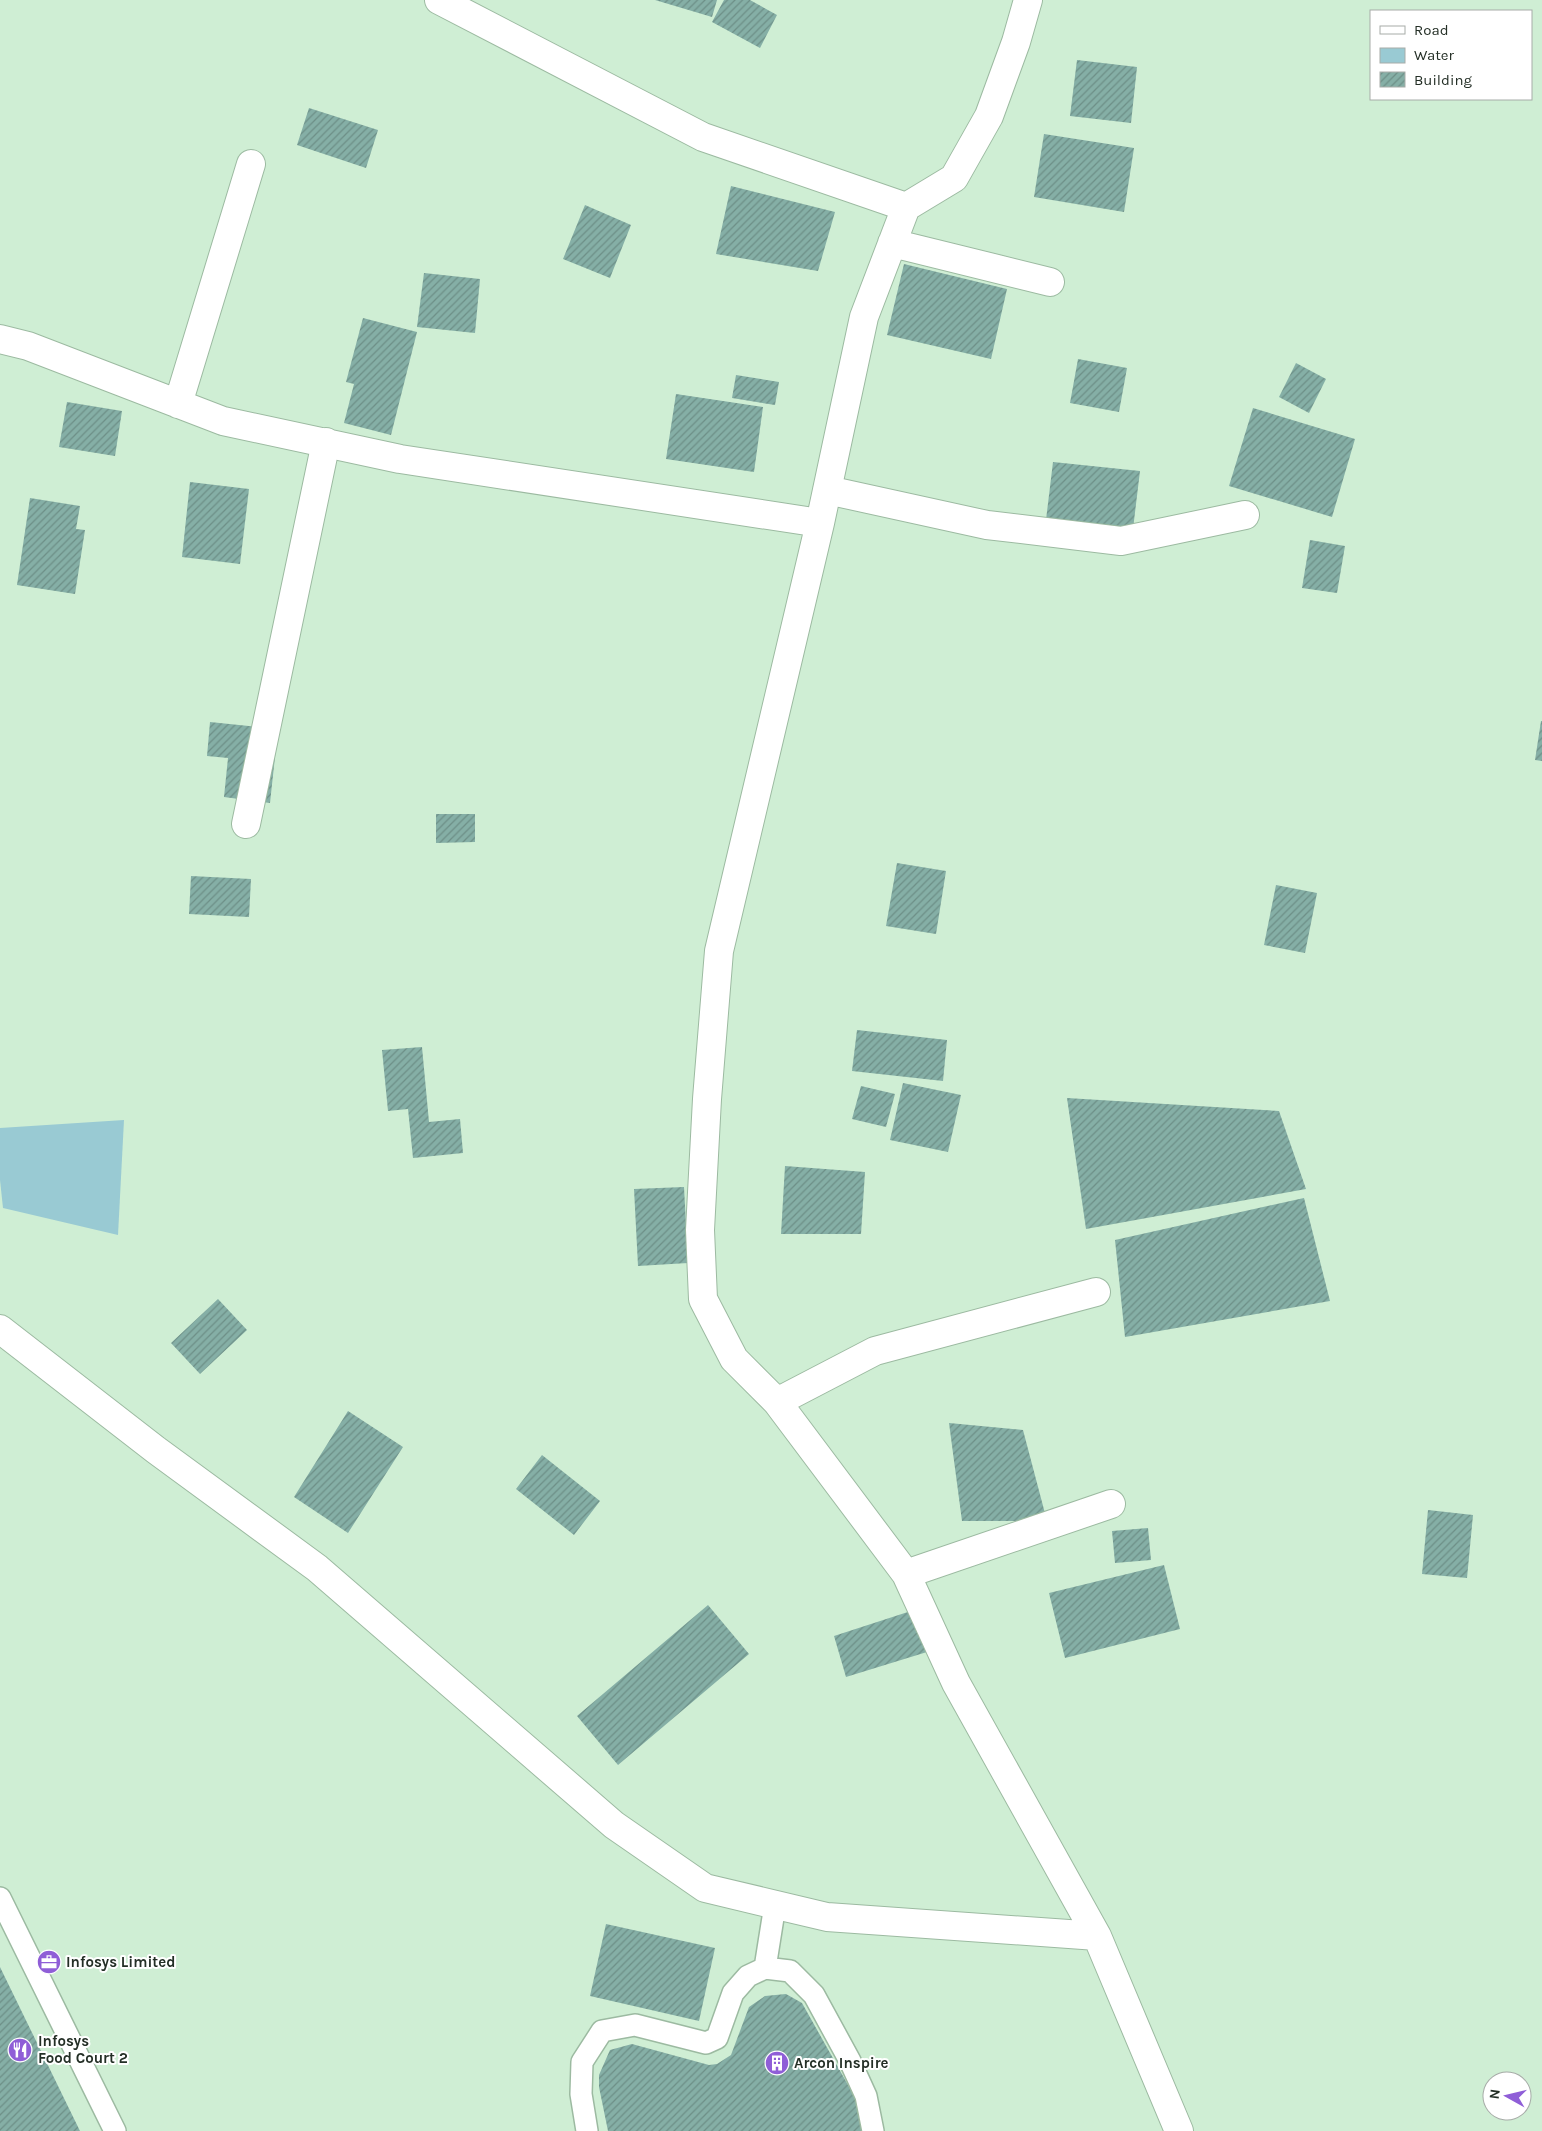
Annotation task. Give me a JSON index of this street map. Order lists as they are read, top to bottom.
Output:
{
  "places": {
    "office": ["Infosys Limited"],
    "restaurant": ["Infosys Food Court 2"],
    "building": ["Arcon Inspire"]
  },
  "legend": ["Road", "Water", "Building"],
  "north": "left"
}
